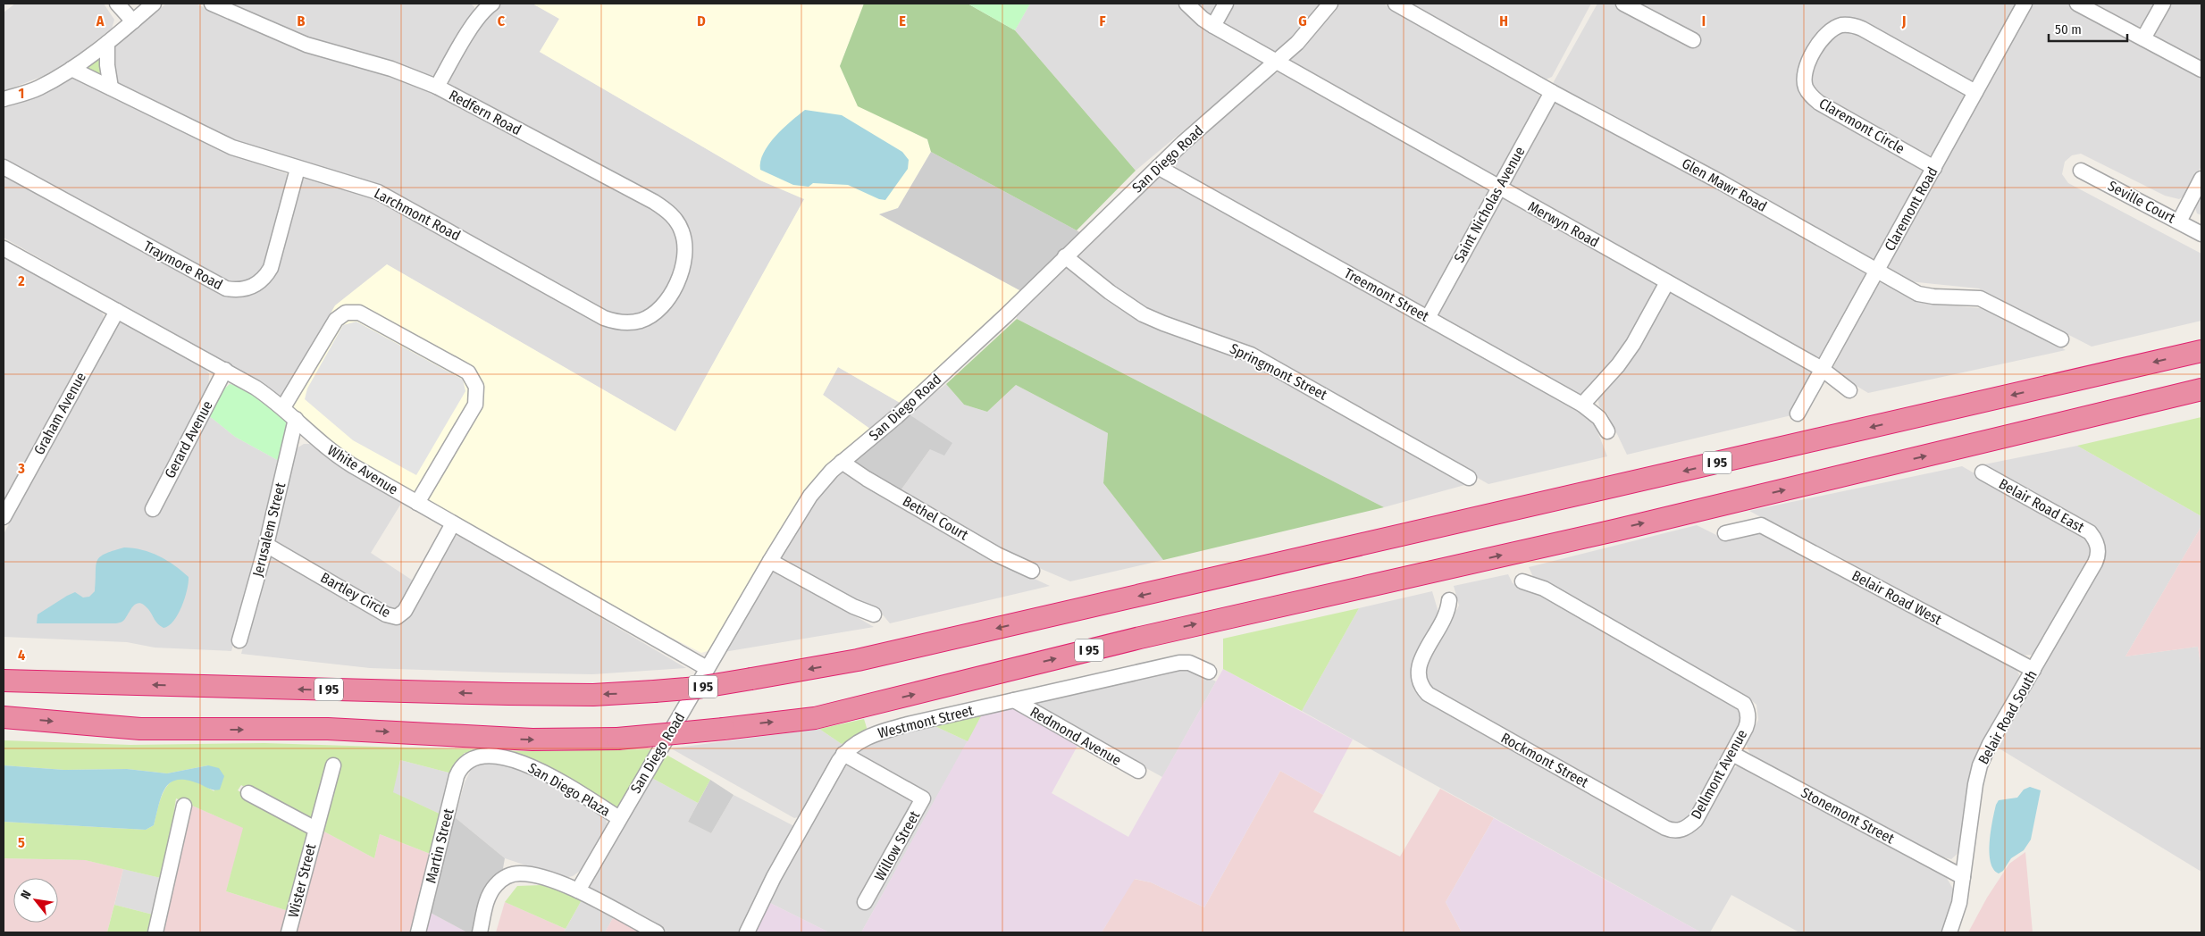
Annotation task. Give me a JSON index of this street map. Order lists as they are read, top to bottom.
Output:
{
  "streets": {
    "highway": ["I 95"],
    "street": [
      "Redfern Road",
      "Claremont Circle",
      "San Diego Road",
      "Glen Mawr Road",
      "Seville Court",
      "Saint Nicholas Avenue",
      "Claremont Road",
      "Larchmont Road",
      "Merwyn Road",
      "Traymore Road",
      "Treemont Street",
      "Springmont Street",
      "Graham Avenue",
      "Gerard Avenue",
      "White Avenue",
      "Belair Road East",
      "Bethel Court",
      "Jerusalem Street",
      "Bartley Circle",
      "Belair Road West",
      "Belair Road South",
      "Westmont Street",
      "Redmond Avenue",
      "Rockmont Street",
      "Dellmont Avenue",
      "San Diego Plaza",
      "Stonemont Street",
      "Martin Street",
      "Willow Street",
      "Wister Street"
    ]
  },
  "crossings": [
    ["Redfern Road", "Larchmont Road"],
    ["Claremont Circle", "Claremont Road"],
    ["San Diego Road", "Merwyn Road"],
    ["San Diego Road", "Treemont Street"],
    ["San Diego Road", "Springmont Street"],
    ["San Diego Road", "White Avenue"],
    ["San Diego Road", "Bethel Court"],
    ["San Diego Road", "San Diego Plaza"],
    ["Glen Mawr Road", "Saint Nicholas Avenue"],
    ["Glen Mawr Road", "Claremont Road"],
    ["Saint Nicholas Avenue", "Merwyn Road"],
    ["Saint Nicholas Avenue", "Treemont Street"],
    ["Claremont Road", "Merwyn Road"],
    ["Larchmont Road", "Traymore Road"],
    ["Graham Avenue", "White Avenue"],
    ["Gerard Avenue", "White Avenue"],
    ["White Avenue", "Jerusalem Street"],
    ["White Avenue", "Bartley Circle"],
    ["Belair Road East", "Belair Road South"],
    ["Jerusalem Street", "Bartley Circle"],
    ["Belair Road West", "Belair Road South"],
    ["Belair Road South", "Stonemont Street"],
    ["Westmont Street", "Redmond Avenue"],
    ["Westmont Street", "Willow Street"],
    ["Rockmont Street", "Dellmont Avenue"],
    ["Dellmont Avenue", "Stonemont Street"],
    ["San Diego Plaza", "Martin Street"]
  ],
  "scale_bar": "50 m",
  "north": "top left",
  "grid": {
    "columns": [
      "A",
      "B",
      "C",
      "D",
      "E",
      "F",
      "G",
      "H",
      "I",
      "J"
    ],
    "rows": [
      "1",
      "2",
      "3",
      "4",
      "5"
    ]
  }
}
